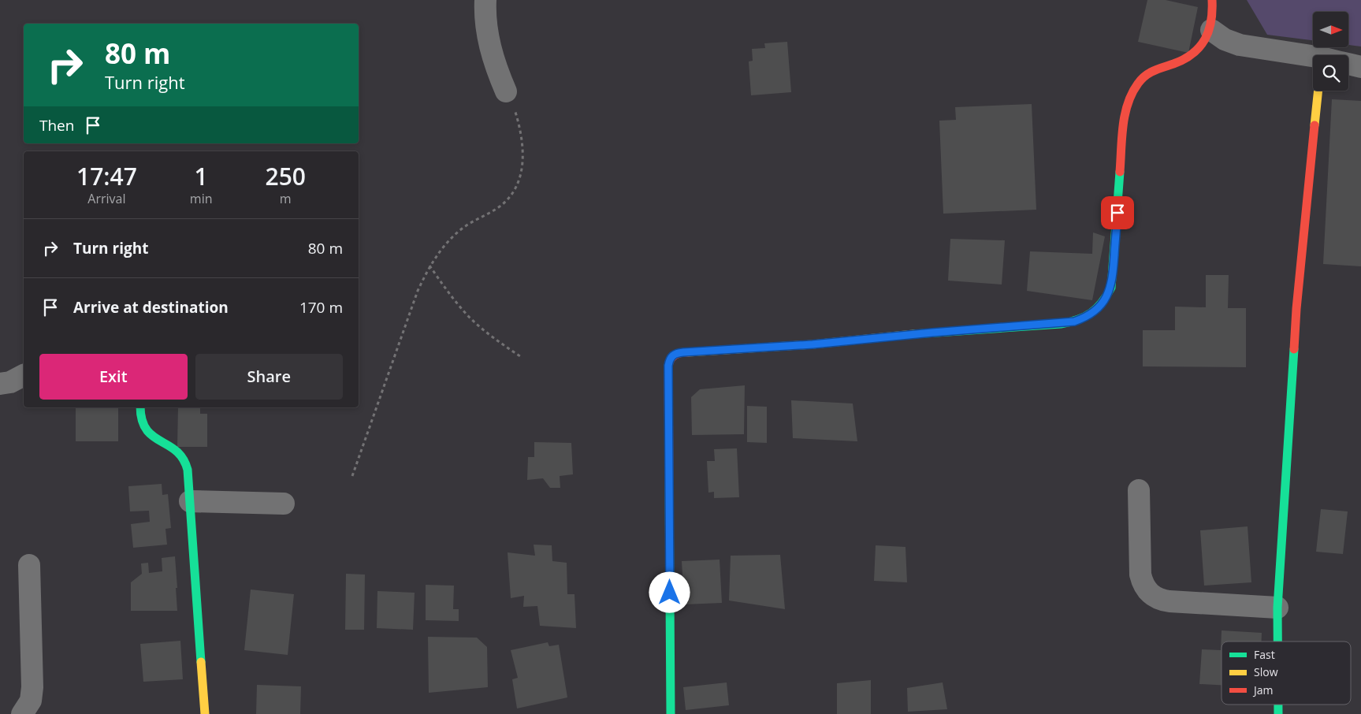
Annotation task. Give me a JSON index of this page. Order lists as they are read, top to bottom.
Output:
{
  "legend": ["Fast", "Slow", "Jam"],
  "north": "right",
  "page": {
    "turn": ["80 m", "Turn right"],
    "then": "Then",
    "eta": [
      "17:47",
      "Arrival",
      "1",
      "min",
      "250",
      "m"
    ],
    "list": [
      {
        "name": "Turn right",
        "value": "80 m"
      },
      {
        "name": "Arrive at destination",
        "value": "170 m"
      }
    ],
    "buttons": ["Exit", "Share"]
  }
}
